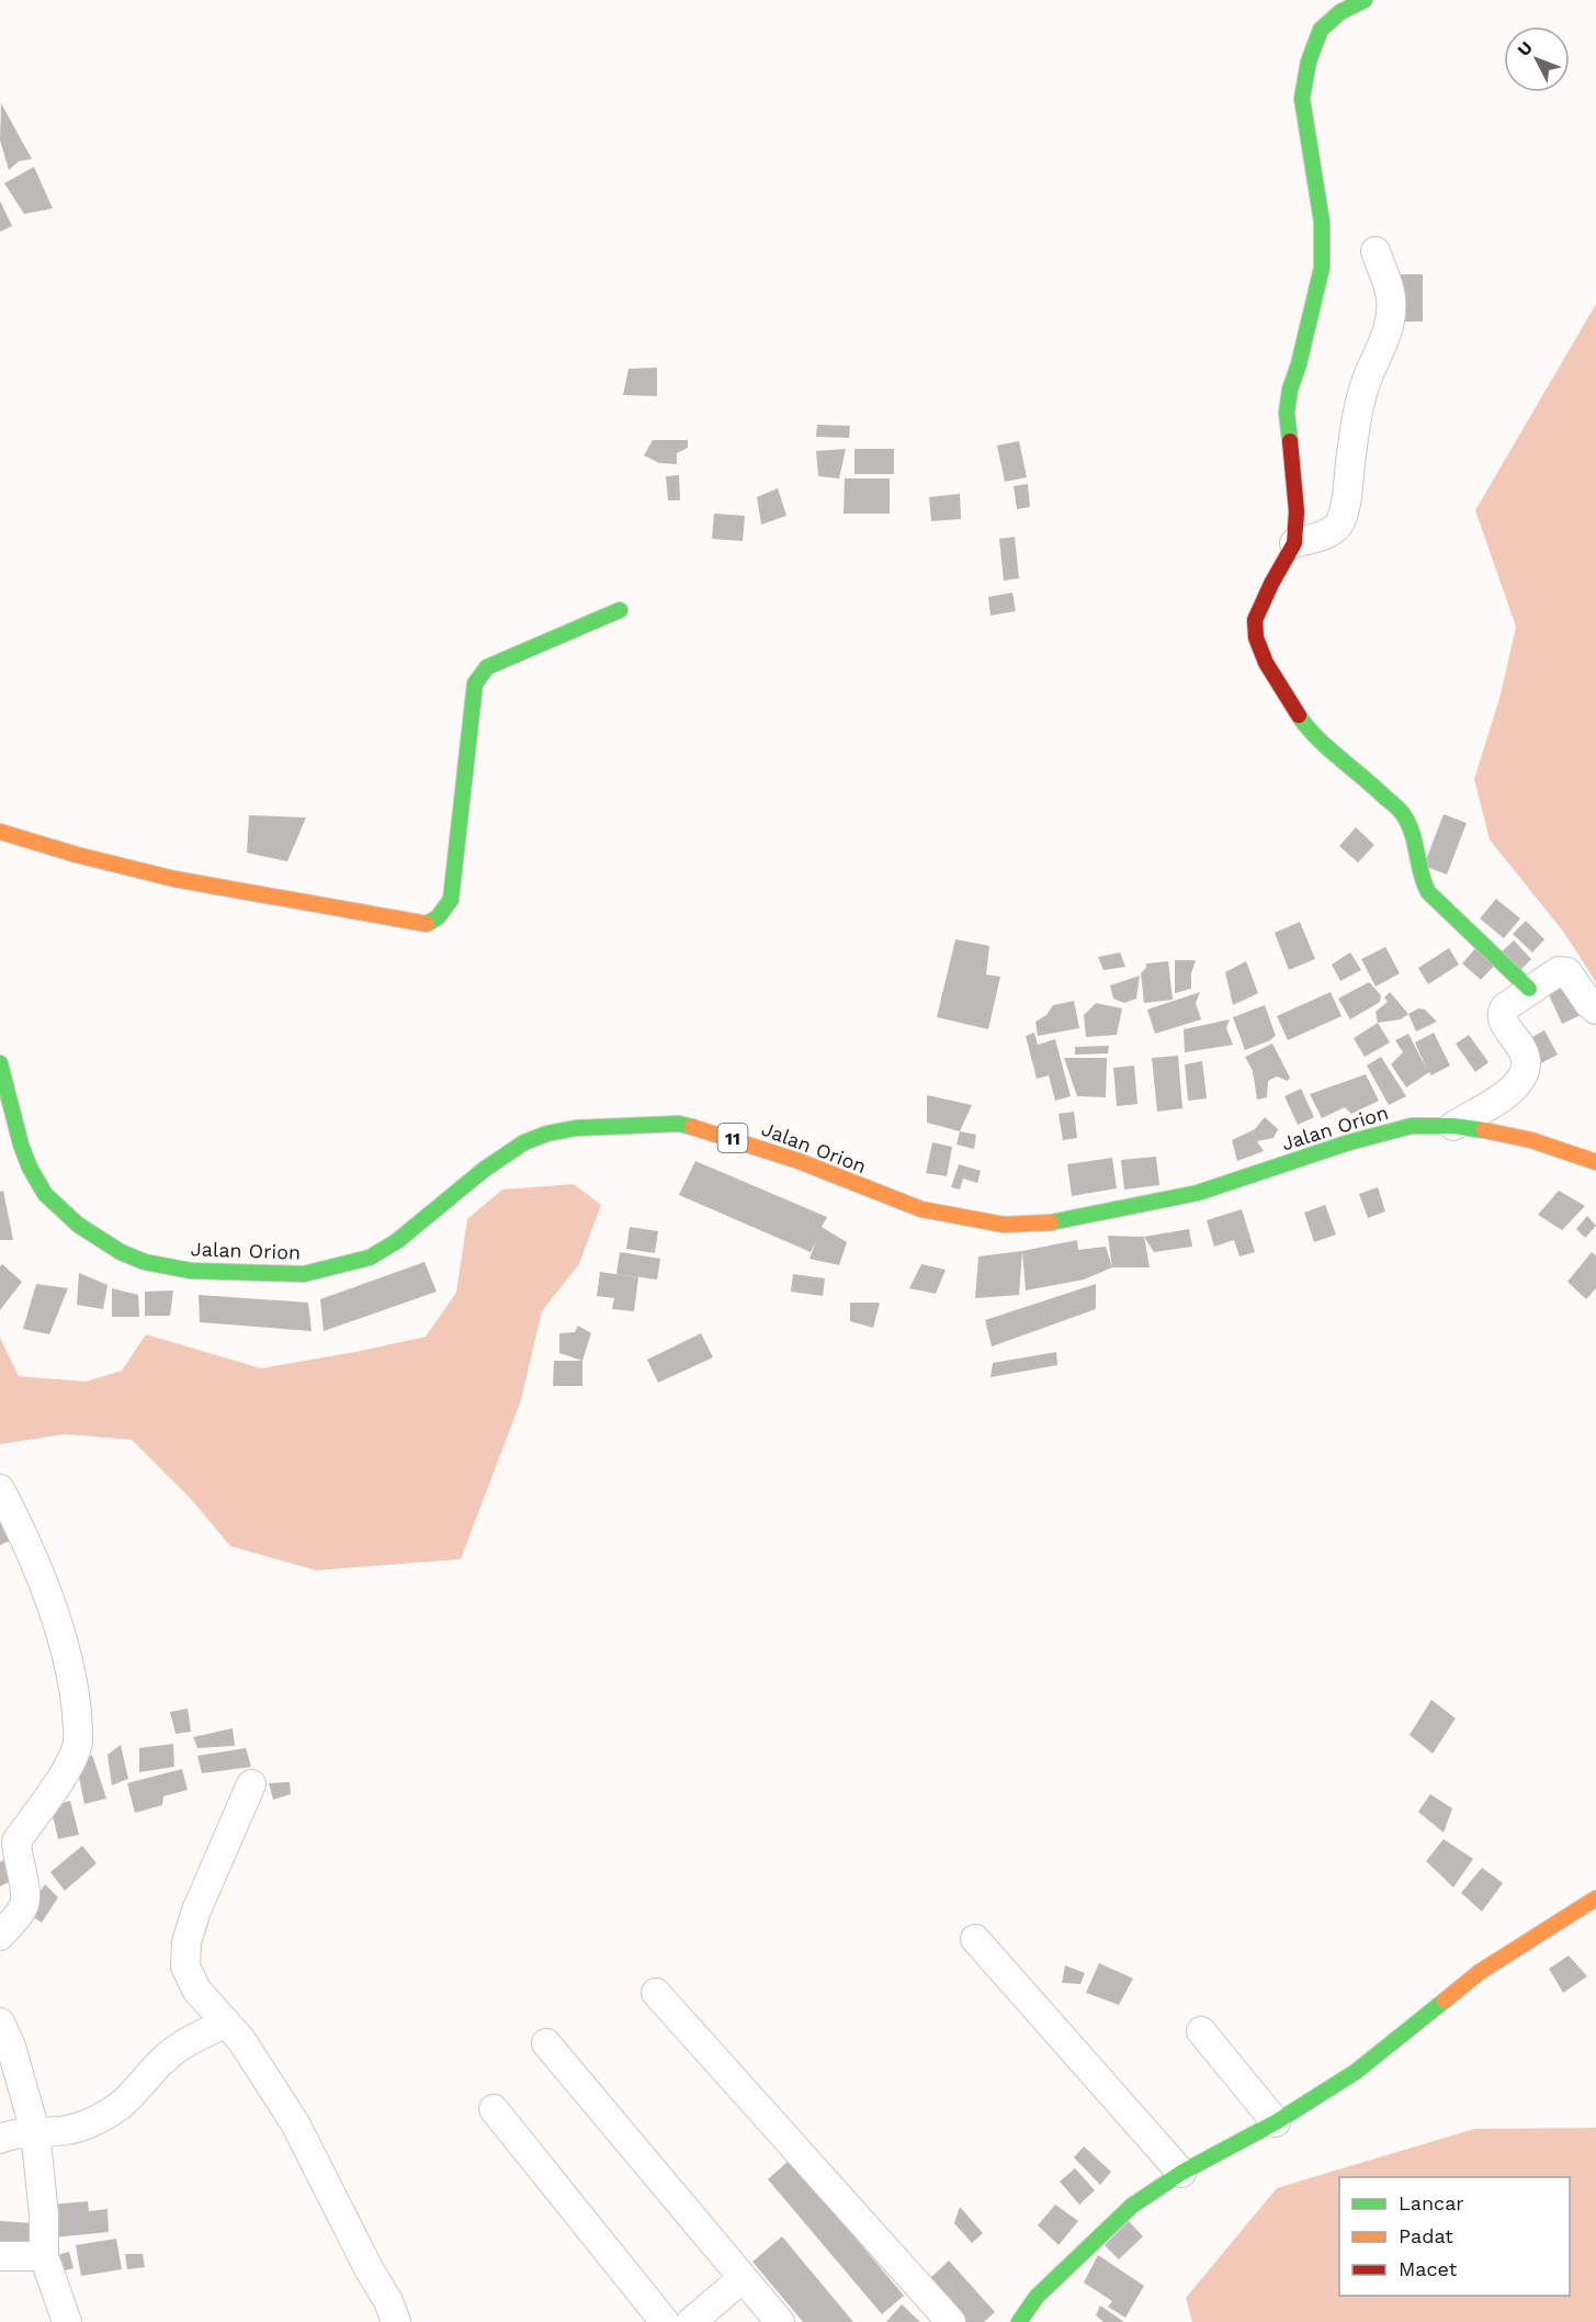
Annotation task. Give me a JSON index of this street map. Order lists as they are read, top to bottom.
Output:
{
  "streets": {
    "main road": ["Jalan Orion", "11"]
  },
  "legend": ["Lancar", "Padat", "Macet"],
  "north": "top left"
}
